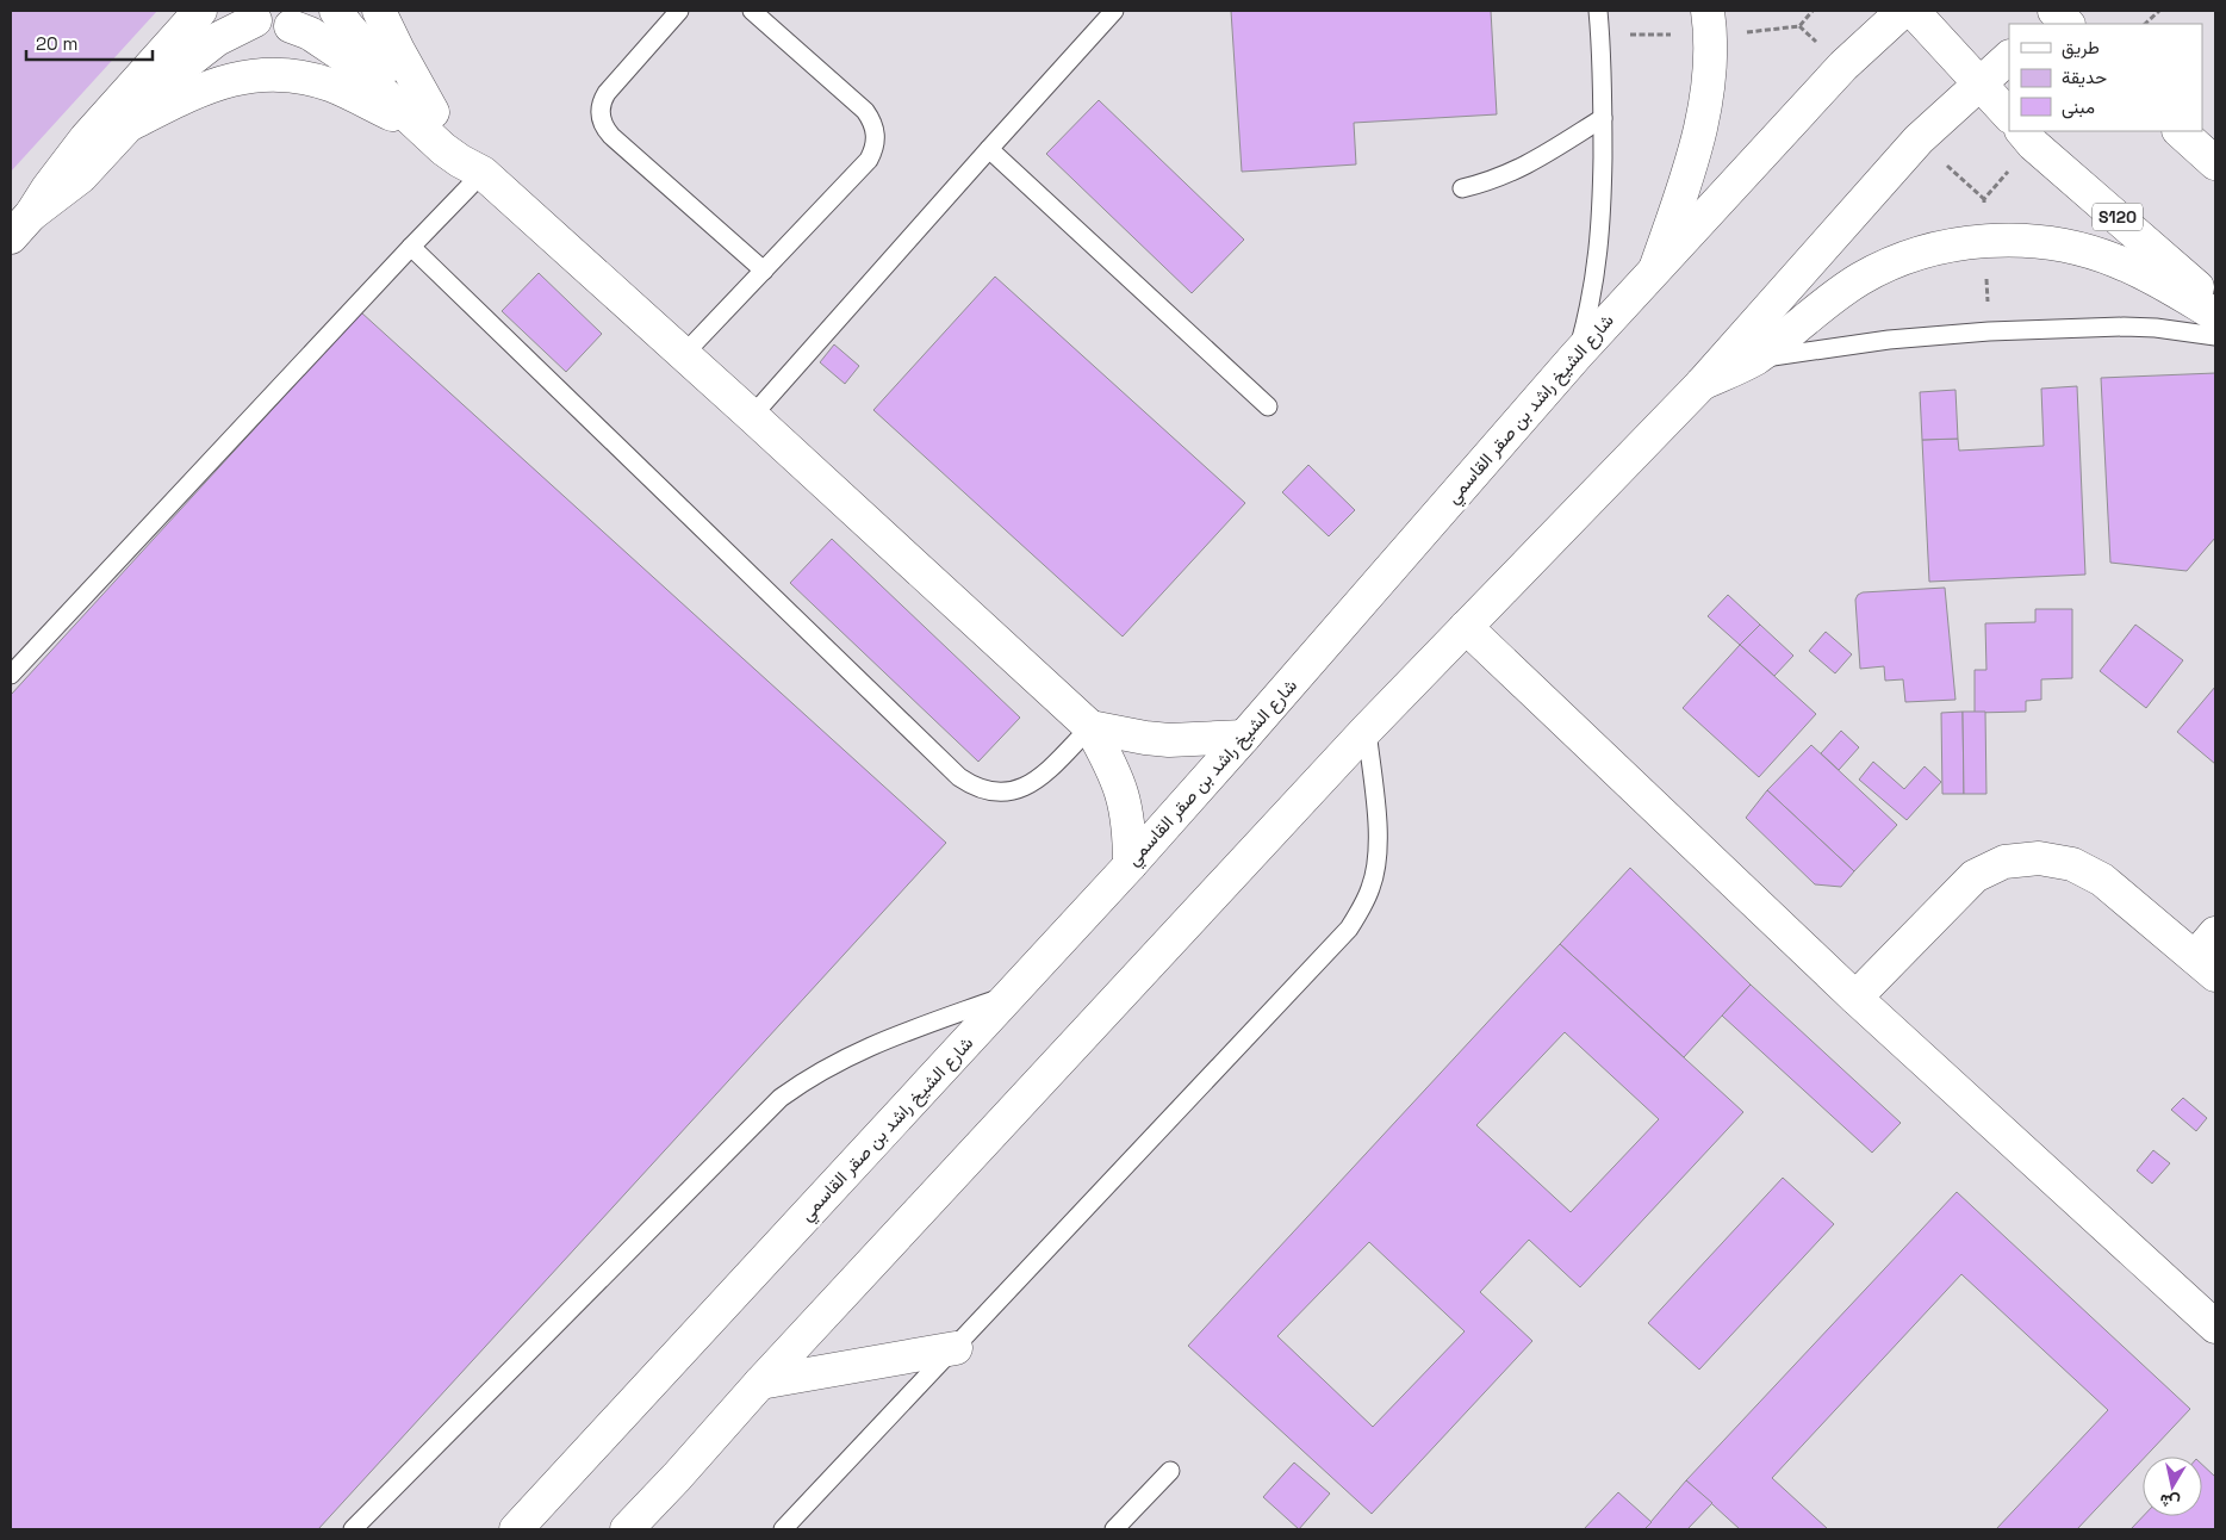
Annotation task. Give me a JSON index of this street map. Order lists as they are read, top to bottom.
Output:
{
  "streets": {
    "main road": ["S120", "شارع الشيخ راشد بن صقر القاسمي"]
  },
  "legend": ["طريق", "حديقة", "مبنى"],
  "scale_bar": "20 m",
  "north": "bottom"
}
